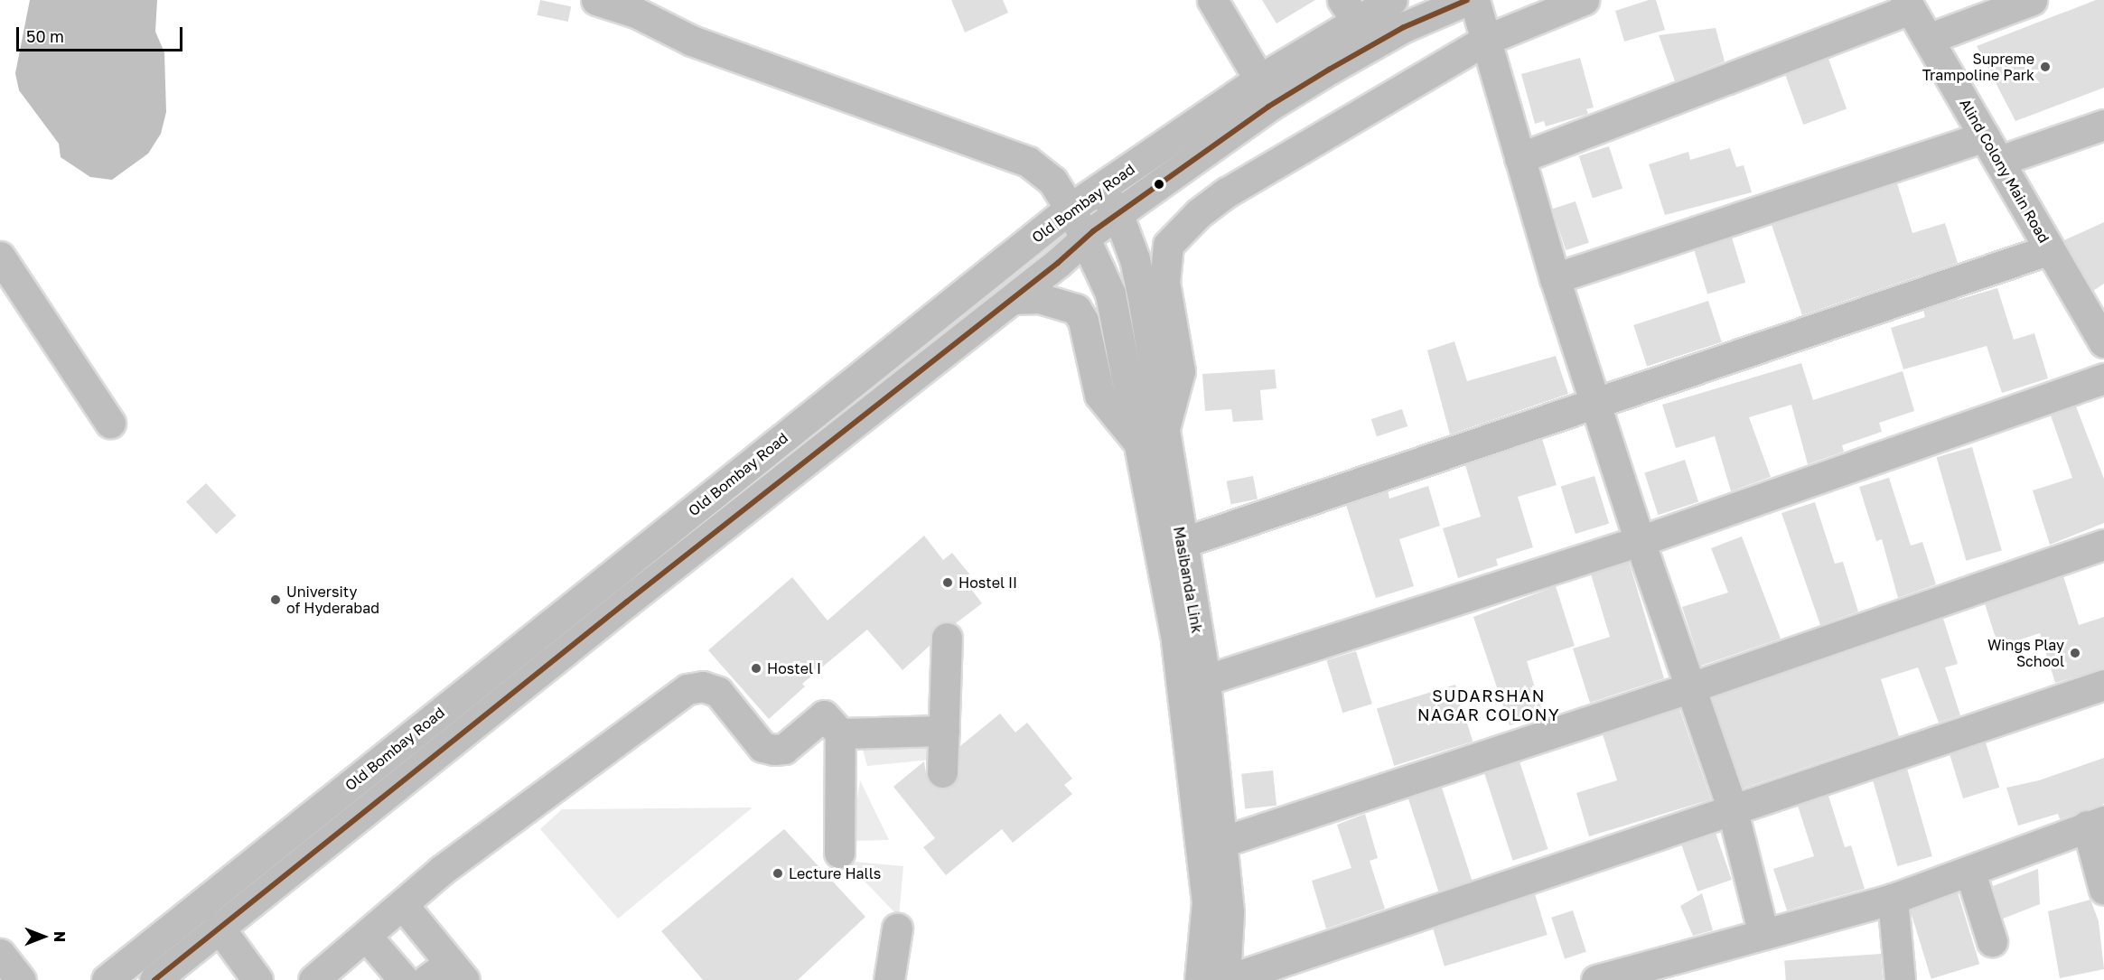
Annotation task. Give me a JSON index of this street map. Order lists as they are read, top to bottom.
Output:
{
  "streets": {
    "street": ["Alind Colony Main Road", "Old Bombay Road", "Masibanda Link"]
  },
  "crossings": [
    ["Old Bombay Road", "Masibanda Link"]
  ],
  "districts": ["SUDARSHAN NAGAR COLONY"],
  "places": [
    "Supreme Trampoline Park",
    "Hostel II",
    "University of Hyderabad",
    "Wings Play School",
    "Hostel I",
    "Lecture Halls"
  ],
  "scale_bar": "50 m",
  "north": "right"
}
